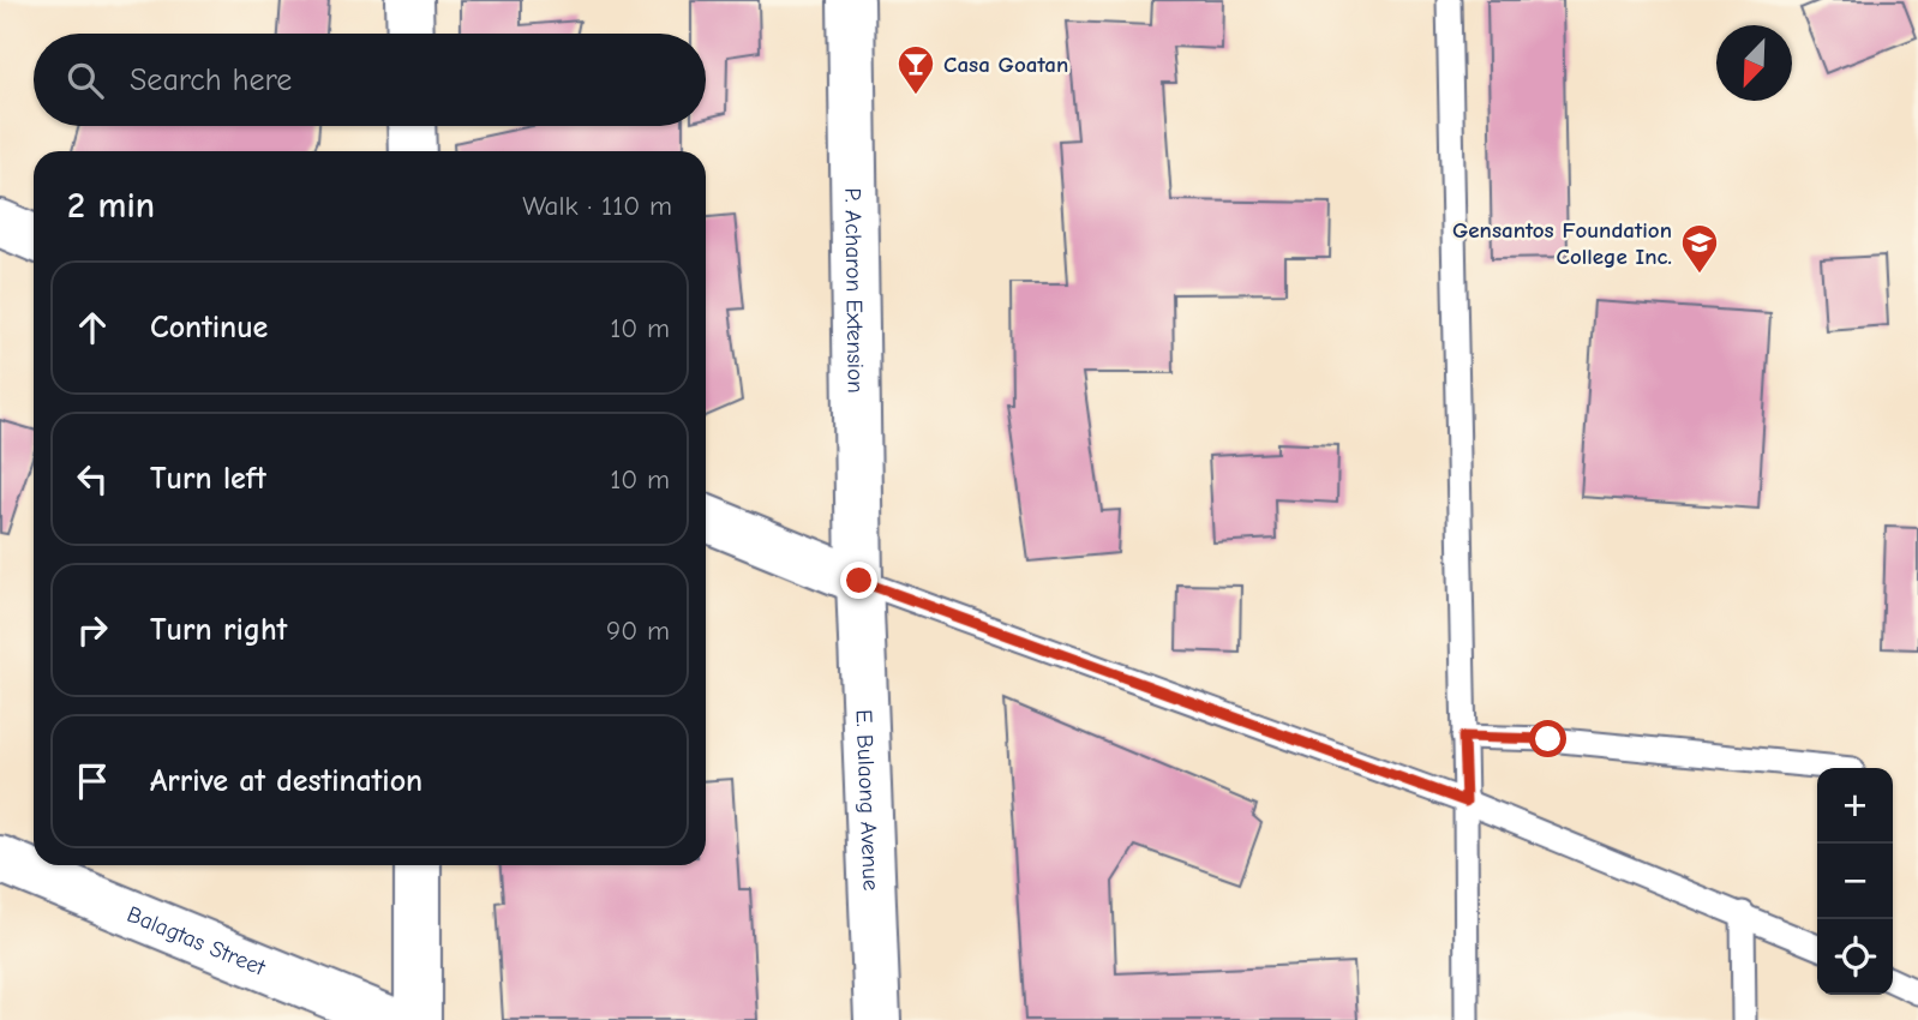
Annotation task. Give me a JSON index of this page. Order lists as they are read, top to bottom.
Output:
{
  "streets": {
    "main road": ["P. Acharon Extension", "E. Bulaong Avenue", "Balagtas Street"]
  },
  "crossings": [
    ["P. Acharon Extension", "E. Bulaong Avenue"]
  ],
  "places": {
    "bar": ["Casa Goatan"],
    "school or university": ["Gensantos Foundation College Inc."]
  },
  "north": "bottom left",
  "page": {
    "search": "Search here",
    "heading": ["2 min", "Walk · 110 m"],
    "list": [
      ["Continue", "10 m"],
      ["Turn left", "10 m"],
      ["Turn right", "90 m"],
      "Arrive at destination"
    ],
    "map_buttons": ["+", "−"]
  }
}
